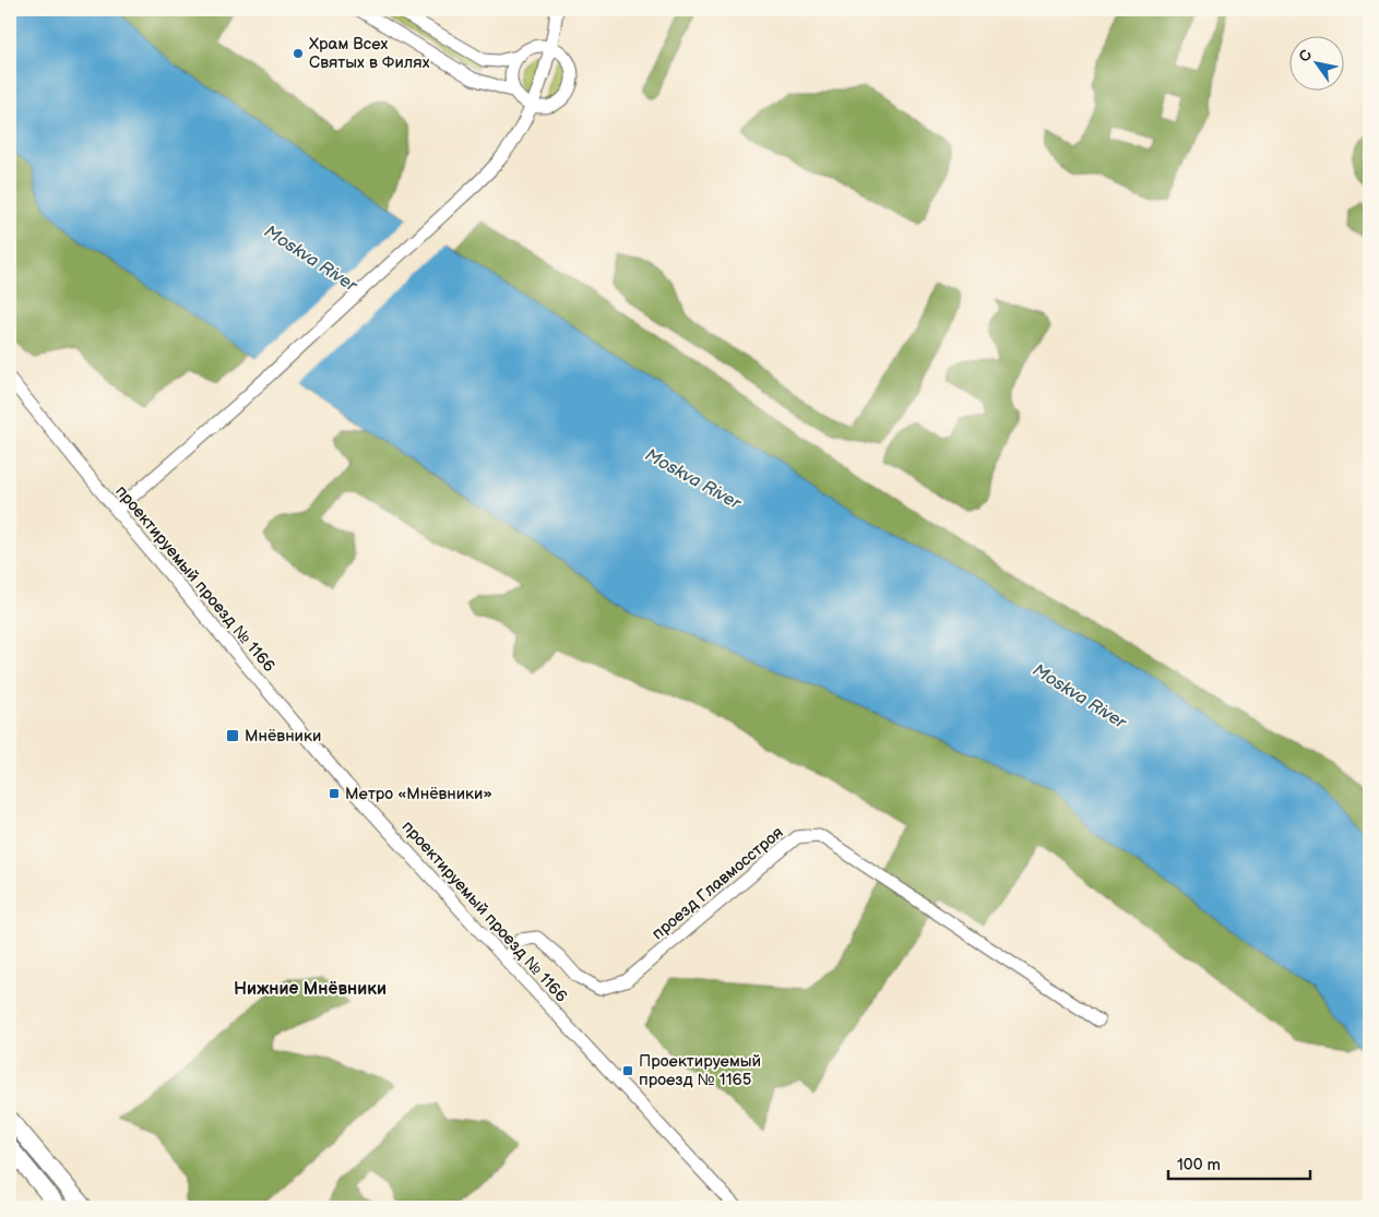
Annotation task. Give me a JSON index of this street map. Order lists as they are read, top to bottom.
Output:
{
  "streets": {
    "street": ["проектируемый проезд № 1166", "проезд Главмосстроя"]
  },
  "crossings": [
    ["проектируемый проезд № 1166", "проезд Главмосстроя"]
  ],
  "districts": ["Нижние Мнёвники"],
  "water": ["Moskva River"],
  "places": {
    "other": ["Храм Всех Святых в Филях"],
    "transit": ["Мнёвники", "Метро «Мнёвники»", "Проектируемый проезд № 1165"]
  },
  "scale_bar": "100 m",
  "north": "top left"
}
